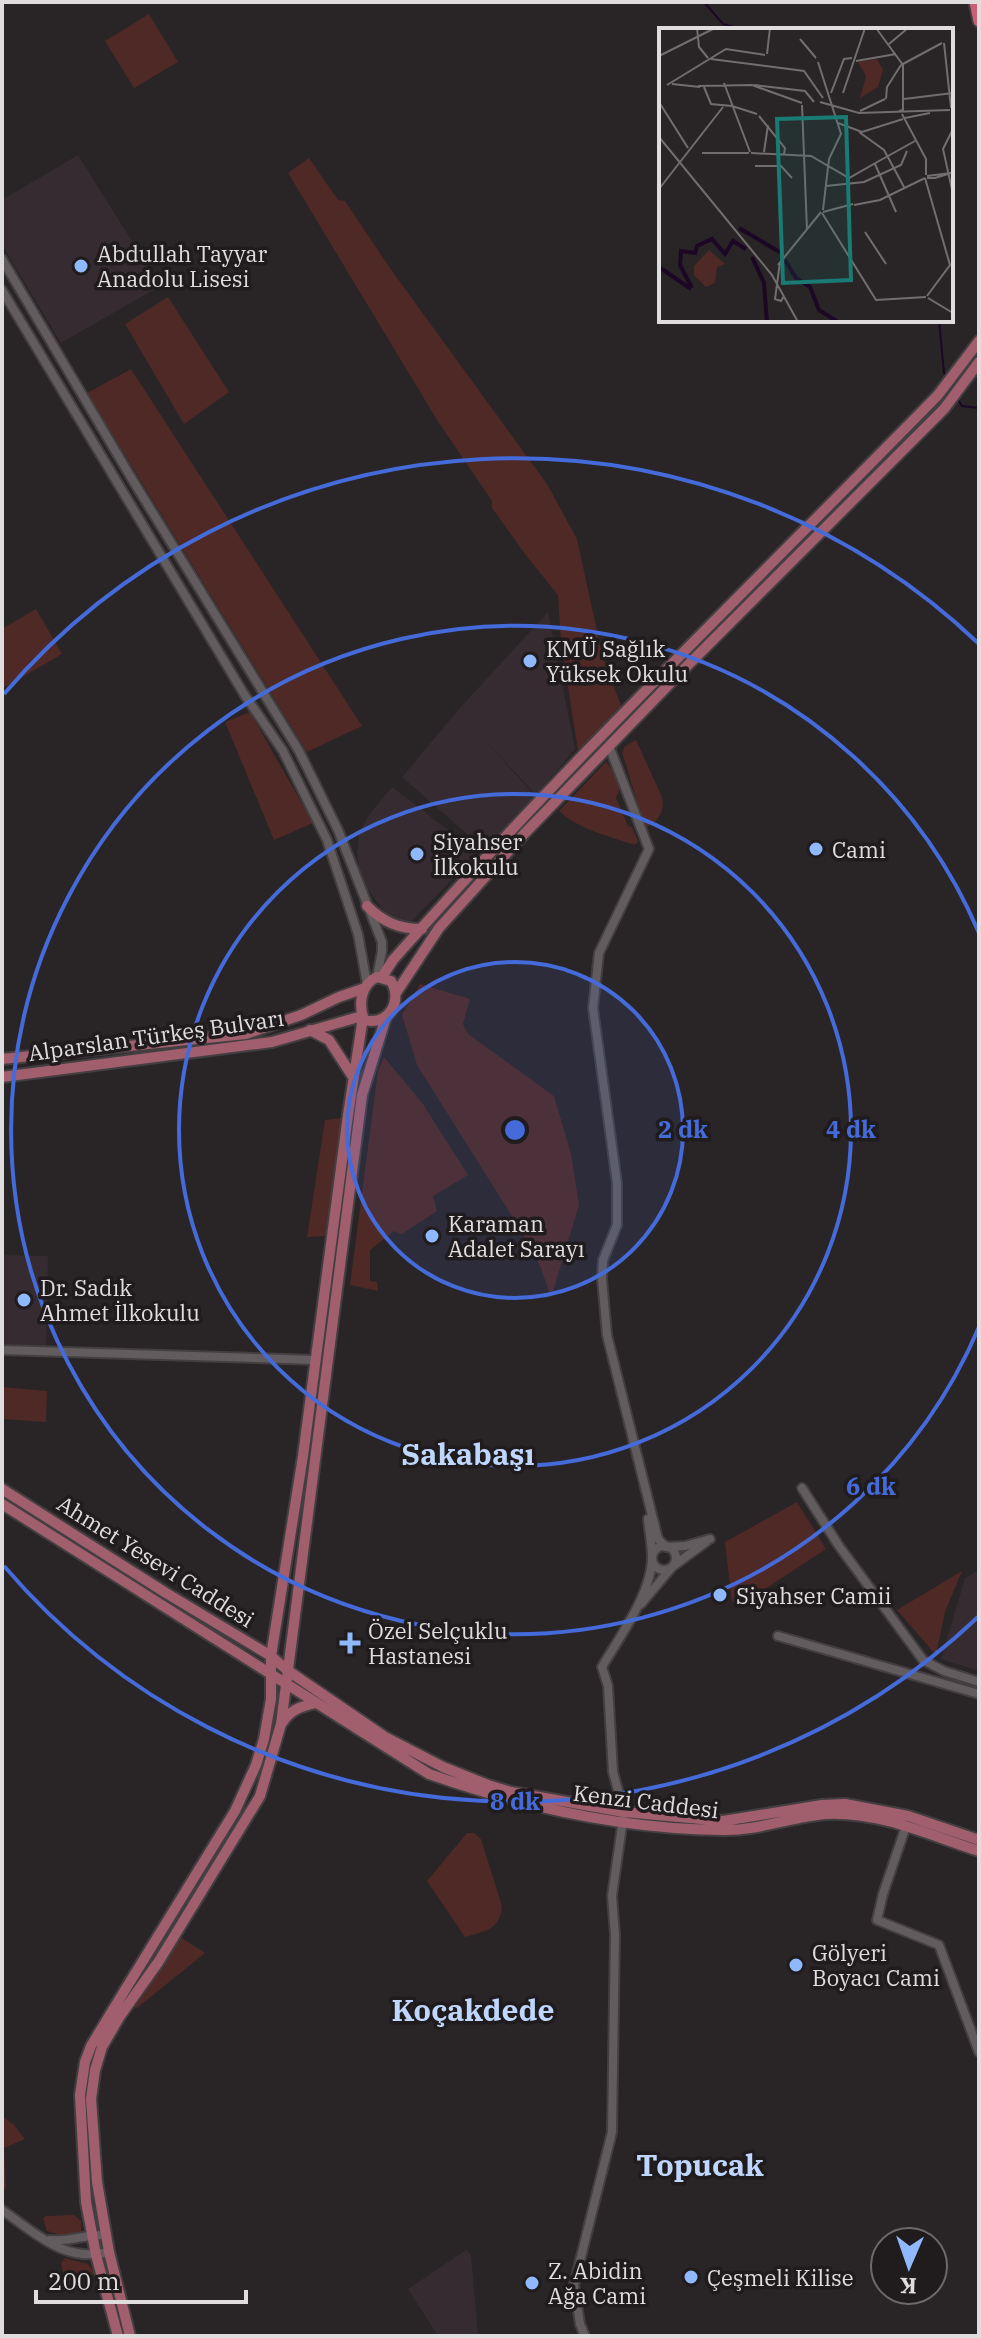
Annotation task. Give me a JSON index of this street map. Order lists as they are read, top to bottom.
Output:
{
  "streets": {
    "main road": ["Alparslan Türkeş Bulvarı", "Ahmet Yesevi Caddesi", "Kenzi Caddesi"]
  },
  "crossings": [
    ["Ahmet Yesevi Caddesi", "Kenzi Caddesi"]
  ],
  "districts": ["Sakabaşı", "Koçakdede", "Topucak"],
  "places": {
    "other": [
      "Abdullah Tayyar Anadolu Lisesi",
      "KMÜ Sağlık Yüksek Okulu",
      "Cami",
      "Siyahser İlkokulu",
      "Karaman Adalet Sarayı",
      "Dr. Sadık Ahmet İlkokulu",
      "Siyahser Camii",
      "Gölyeri Boyacı Cami",
      "Çeşmeli Kilise",
      "Z. Abidin Ağa Cami"
    ],
    "health": ["Özel Selçuklu Hastanesi"]
  },
  "scale_bar": "200 m",
  "north": "bottom",
  "rings": [
    "2 dk",
    "4 dk",
    "6 dk",
    "8 dk"
  ]
}
